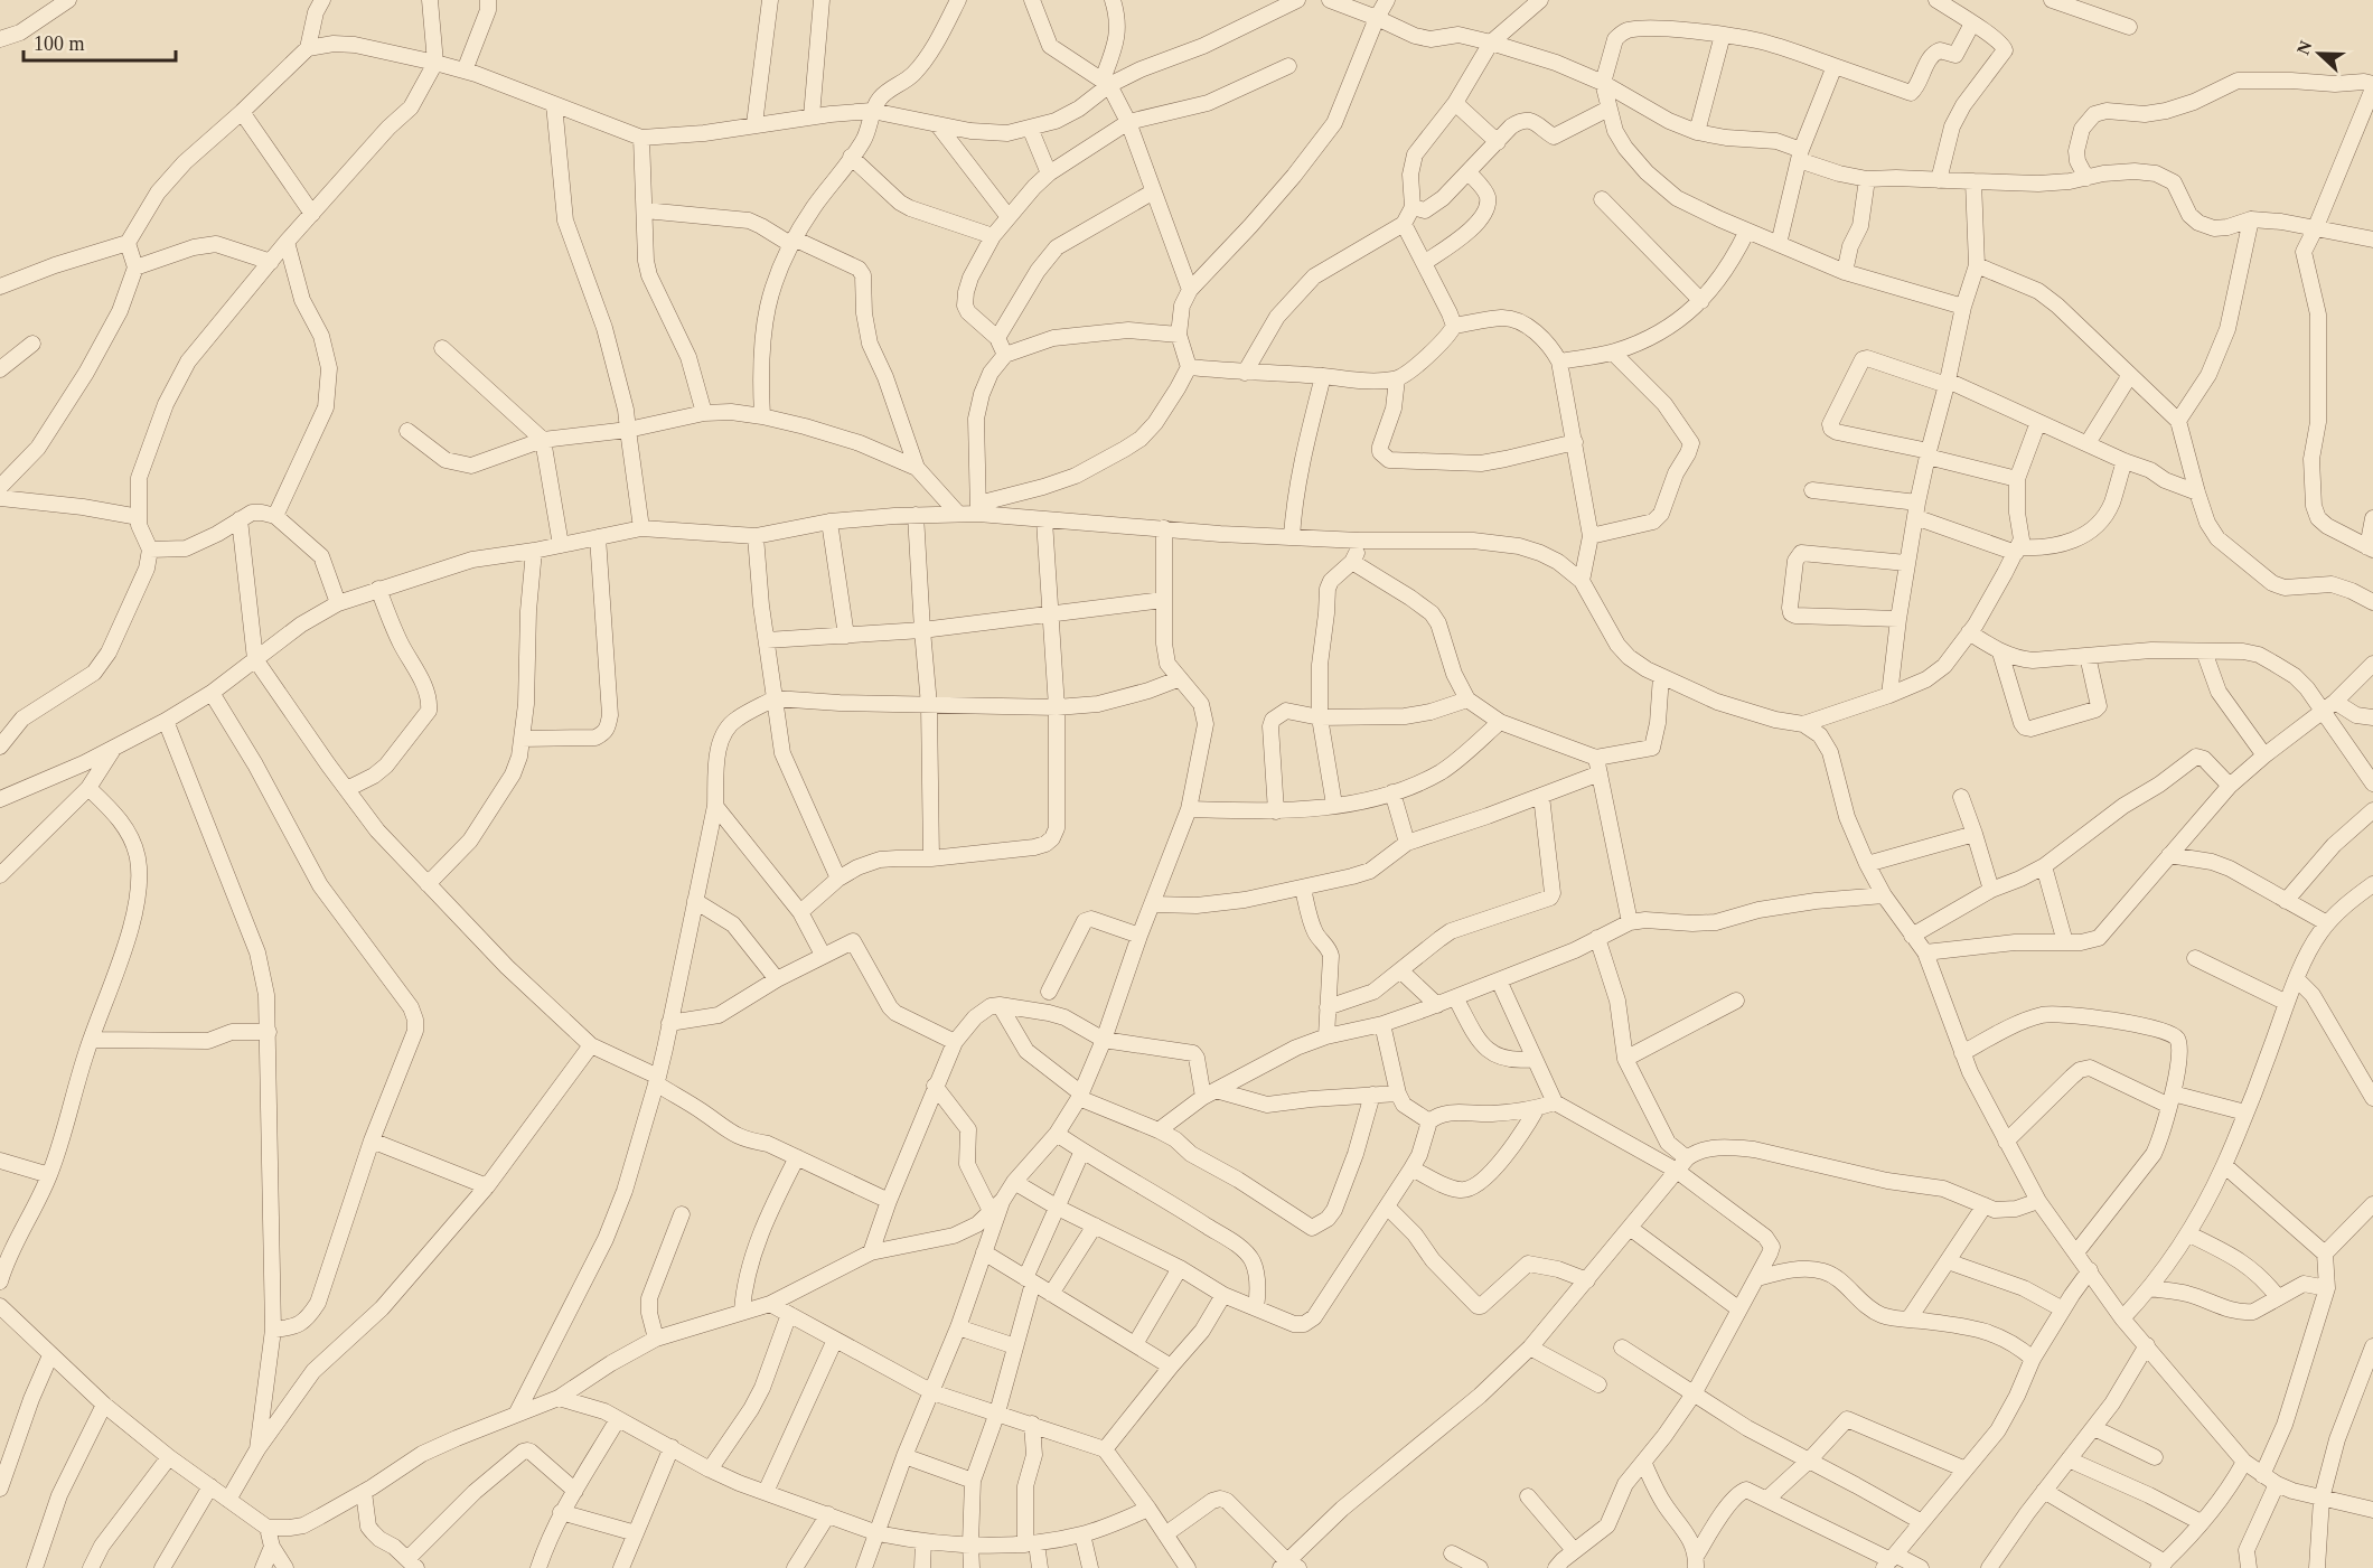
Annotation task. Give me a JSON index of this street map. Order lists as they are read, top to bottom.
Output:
{
  "scale_bar": "100 m",
  "north": "left"
}
